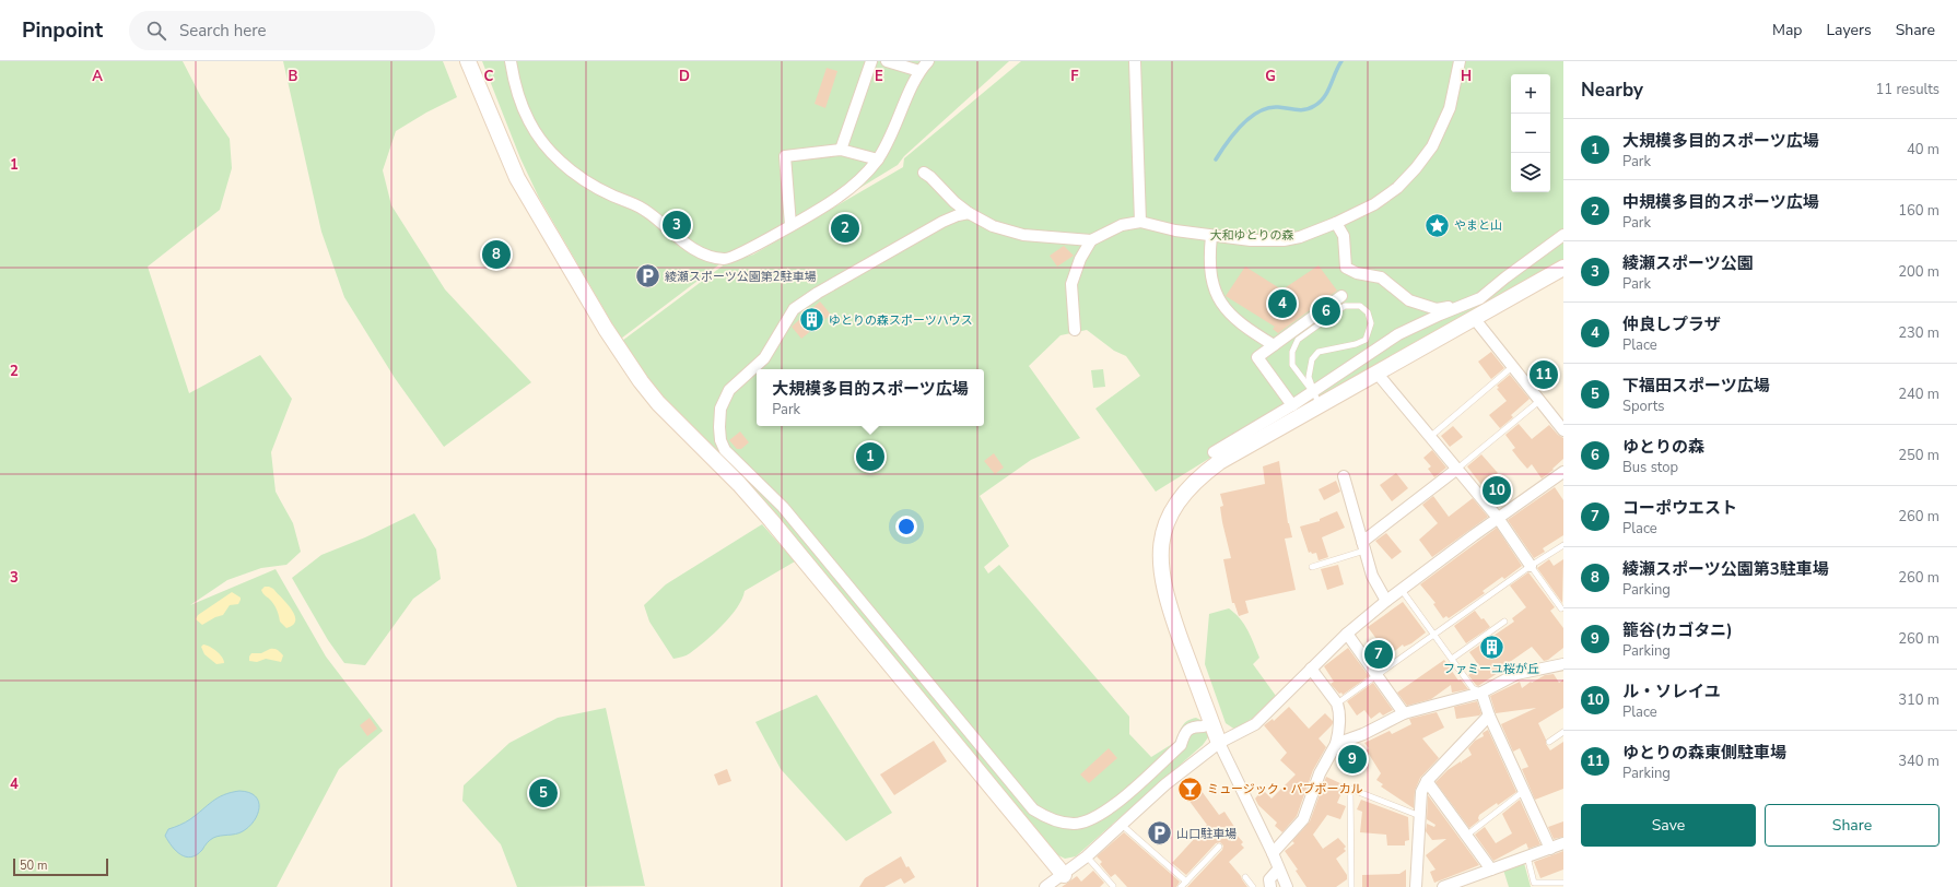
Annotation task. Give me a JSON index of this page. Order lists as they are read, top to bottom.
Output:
{
  "parks": ["大和ゆとりの森"],
  "places": {
    "place": ["やまと山"],
    "parking": ["綾瀬スポーツ公園第2駐車場", "山口駐車場"],
    "building": ["ゆとりの森スポーツハウス", "ファミーユ桜が丘"],
    "bar": ["ミュージック・パブボーカル"]
  },
  "scale_bar": "50 m",
  "page": {
    "header": "Pinpoint",
    "search": "Search here",
    "nav": ["Map", "Layers", "Share"],
    "heading": ["Nearby", "11 results"],
    "map_buttons": ["+", "−"],
    "list": [
      {
        "mark": "1",
        "name": "大規模多目的スポーツ広場",
        "note": "Park",
        "value": "40 m"
      },
      {
        "mark": "2",
        "name": "中規模多目的スポーツ広場",
        "note": "Park",
        "value": "160 m"
      },
      {
        "mark": "3",
        "name": "綾瀬スポーツ公園",
        "note": "Park",
        "value": "200 m"
      },
      {
        "mark": "4",
        "name": "仲良しプラザ",
        "note": "Place",
        "value": "230 m"
      },
      {
        "mark": "5",
        "name": "下福田スポーツ広場",
        "note": "Sports",
        "value": "240 m"
      },
      {
        "mark": "6",
        "name": "ゆとりの森",
        "note": "Bus stop",
        "value": "250 m"
      },
      {
        "mark": "7",
        "name": "コーポウエスト",
        "note": "Place",
        "value": "260 m"
      },
      {
        "mark": "8",
        "name": "綾瀬スポーツ公園第3駐車場",
        "note": "Parking",
        "value": "260 m"
      },
      {
        "mark": "9",
        "name": "籠谷(カゴタニ)",
        "note": "Parking",
        "value": "260 m"
      },
      {
        "mark": "10",
        "name": "ル・ソレイユ",
        "note": "Place",
        "value": "310 m"
      },
      {
        "mark": "11",
        "name": "ゆとりの森東側駐車場",
        "note": "Parking",
        "value": "340 m"
      }
    ],
    "pins": [
      "3",
      "2",
      "8",
      "4",
      "6",
      "11",
      "1",
      "10",
      "7",
      "9",
      "5"
    ],
    "popup": ["大規模多目的スポーツ広場", "Park"],
    "buttons": ["Save", "Share"],
    "scale": "50 m"
  },
  "grid": {
    "columns": [
      "A",
      "B",
      "C",
      "D",
      "E",
      "F",
      "G",
      "H"
    ],
    "rows": [
      "1",
      "2",
      "3",
      "4"
    ]
  }
}
